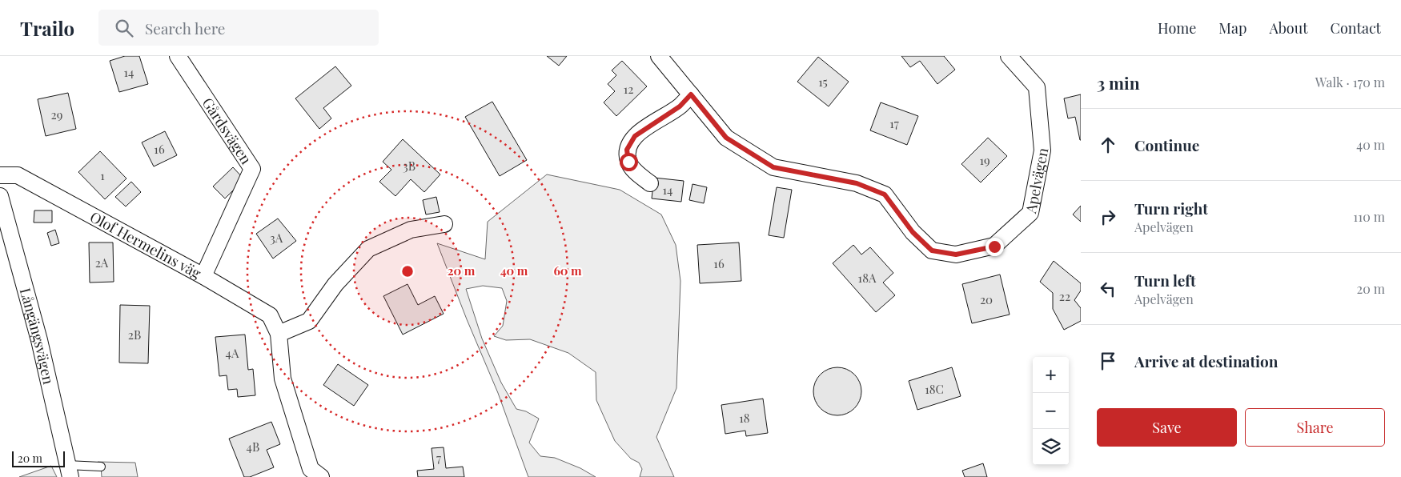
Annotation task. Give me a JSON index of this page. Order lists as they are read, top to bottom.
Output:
{
  "streets": {
    "street": [
      "Gårdsvägen",
      "Apelvägen",
      "Olof Hermelins väg",
      "Långängsvägen"
    ]
  },
  "crossings": [
    ["Gårdsvägen", "Olof Hermelins väg"]
  ],
  "house_numbers": [
    "14",
    "15",
    "12",
    "29",
    "17",
    "16",
    "19",
    "3B",
    "1",
    "14",
    "3A",
    "2A",
    "16",
    "18A",
    "22",
    "20",
    "2B",
    "4A",
    "18C",
    "18",
    "4B",
    "7"
  ],
  "scale_bar": "20 m",
  "page": {
    "header": "Trailo",
    "search": "Search here",
    "nav": [
      "Home",
      "Map",
      "About",
      "Contact"
    ],
    "heading": ["3 min", "Walk · 170 m"],
    "list": [
      ["Continue", "40 m"],
      ["Turn right", "Apelvägen", "110 m"],
      ["Turn left", "Apelvägen", "20 m"],
      "Arrive at destination"
    ],
    "map_buttons": ["+", "−"],
    "buttons": ["Save", "Share"],
    "scale": "20 m"
  },
  "rings": ["20 m", "40 m", "60 m"]
}
